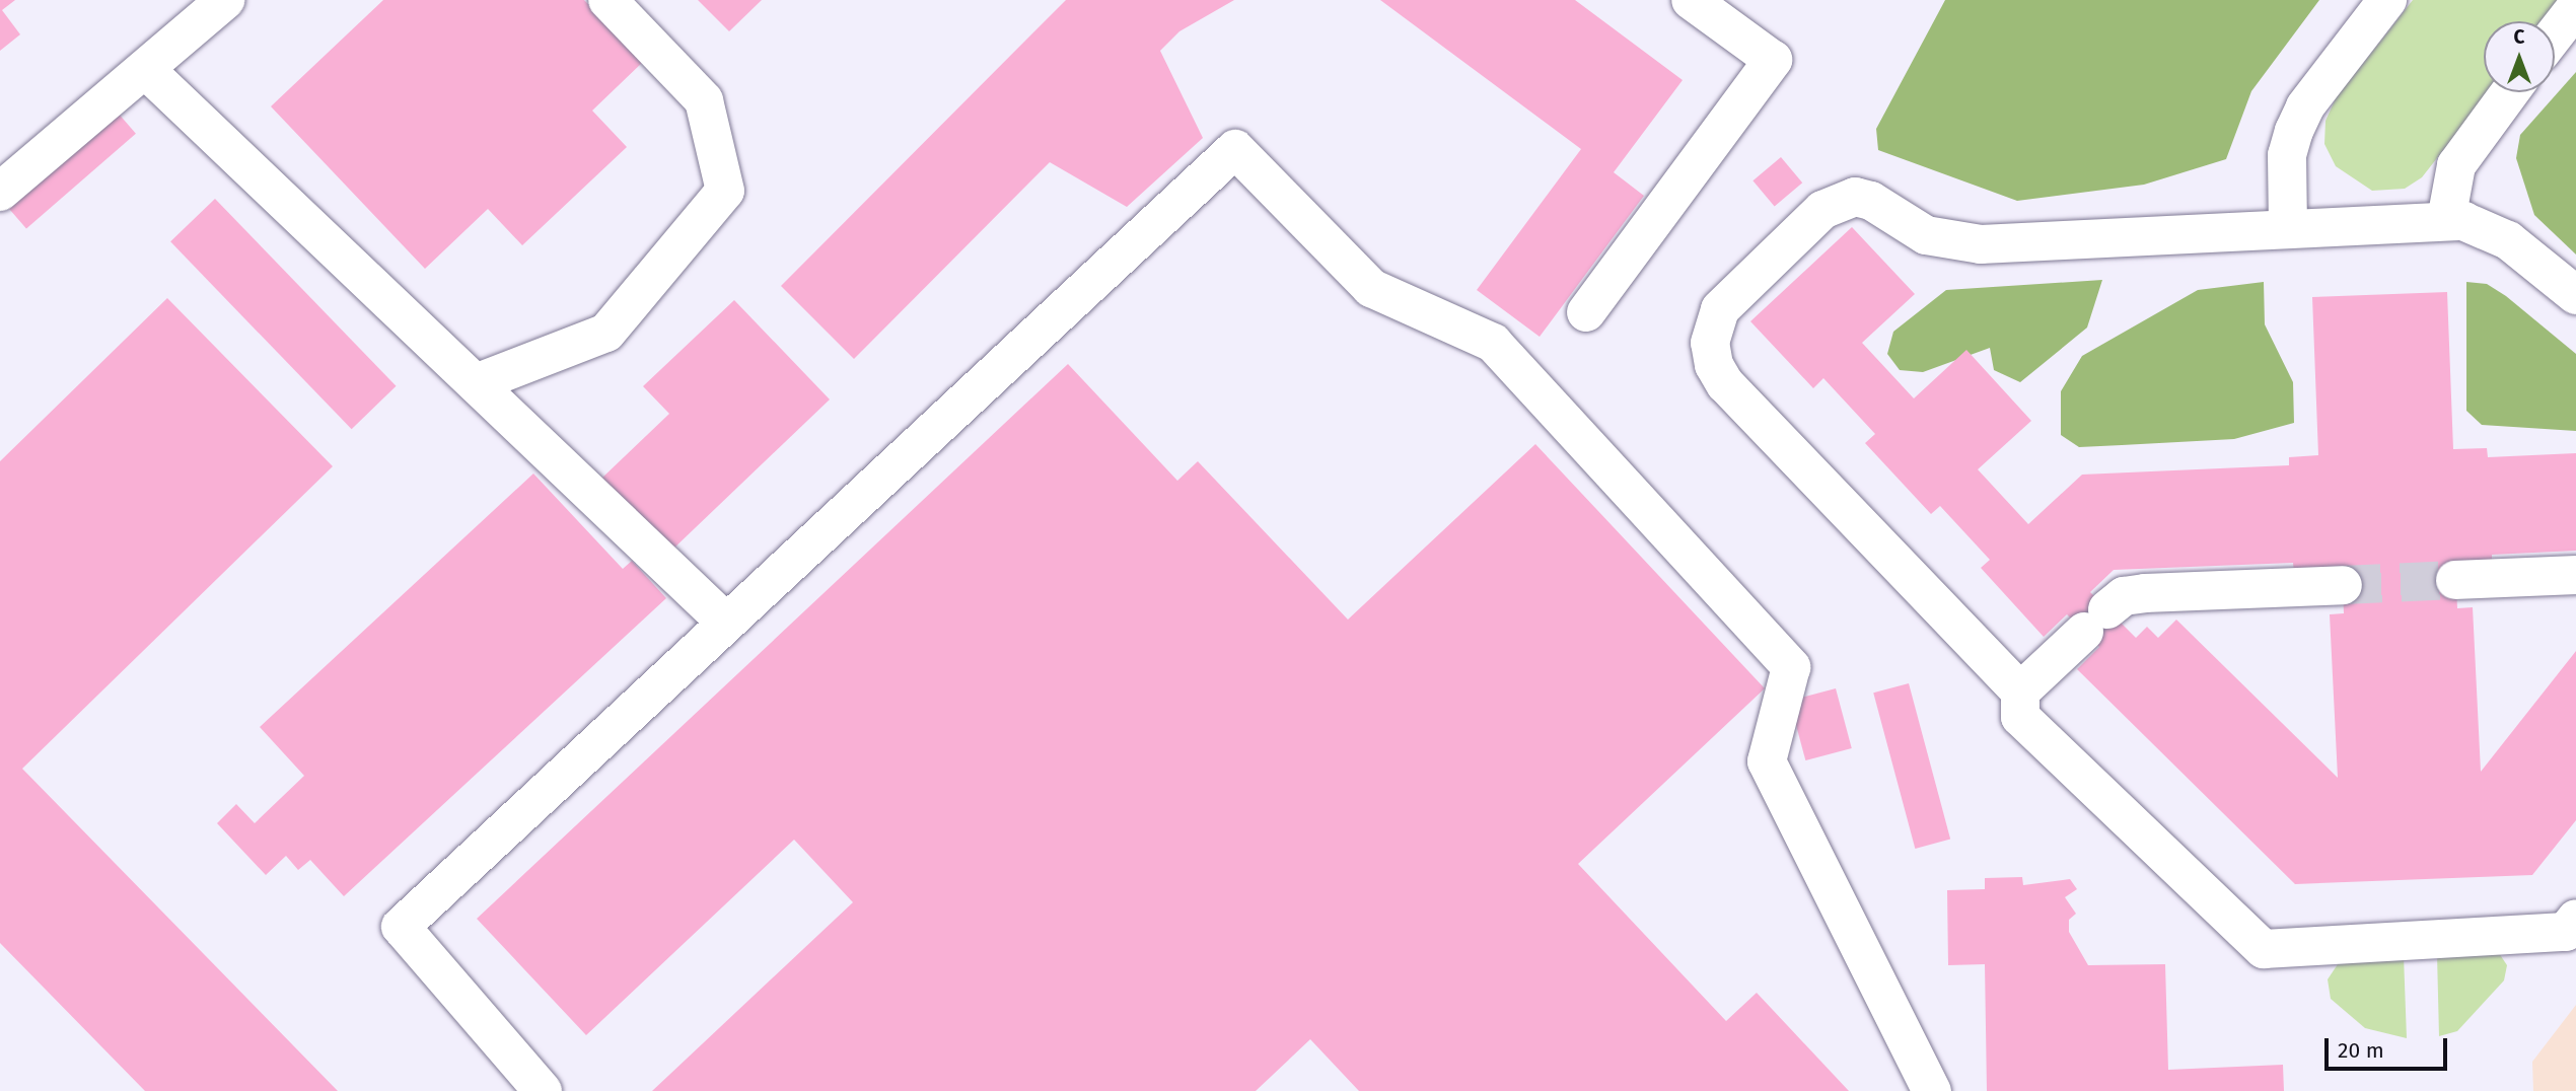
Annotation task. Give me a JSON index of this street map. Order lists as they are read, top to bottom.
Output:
{
  "scale_bar": "20 m",
  "north": "top"
}
